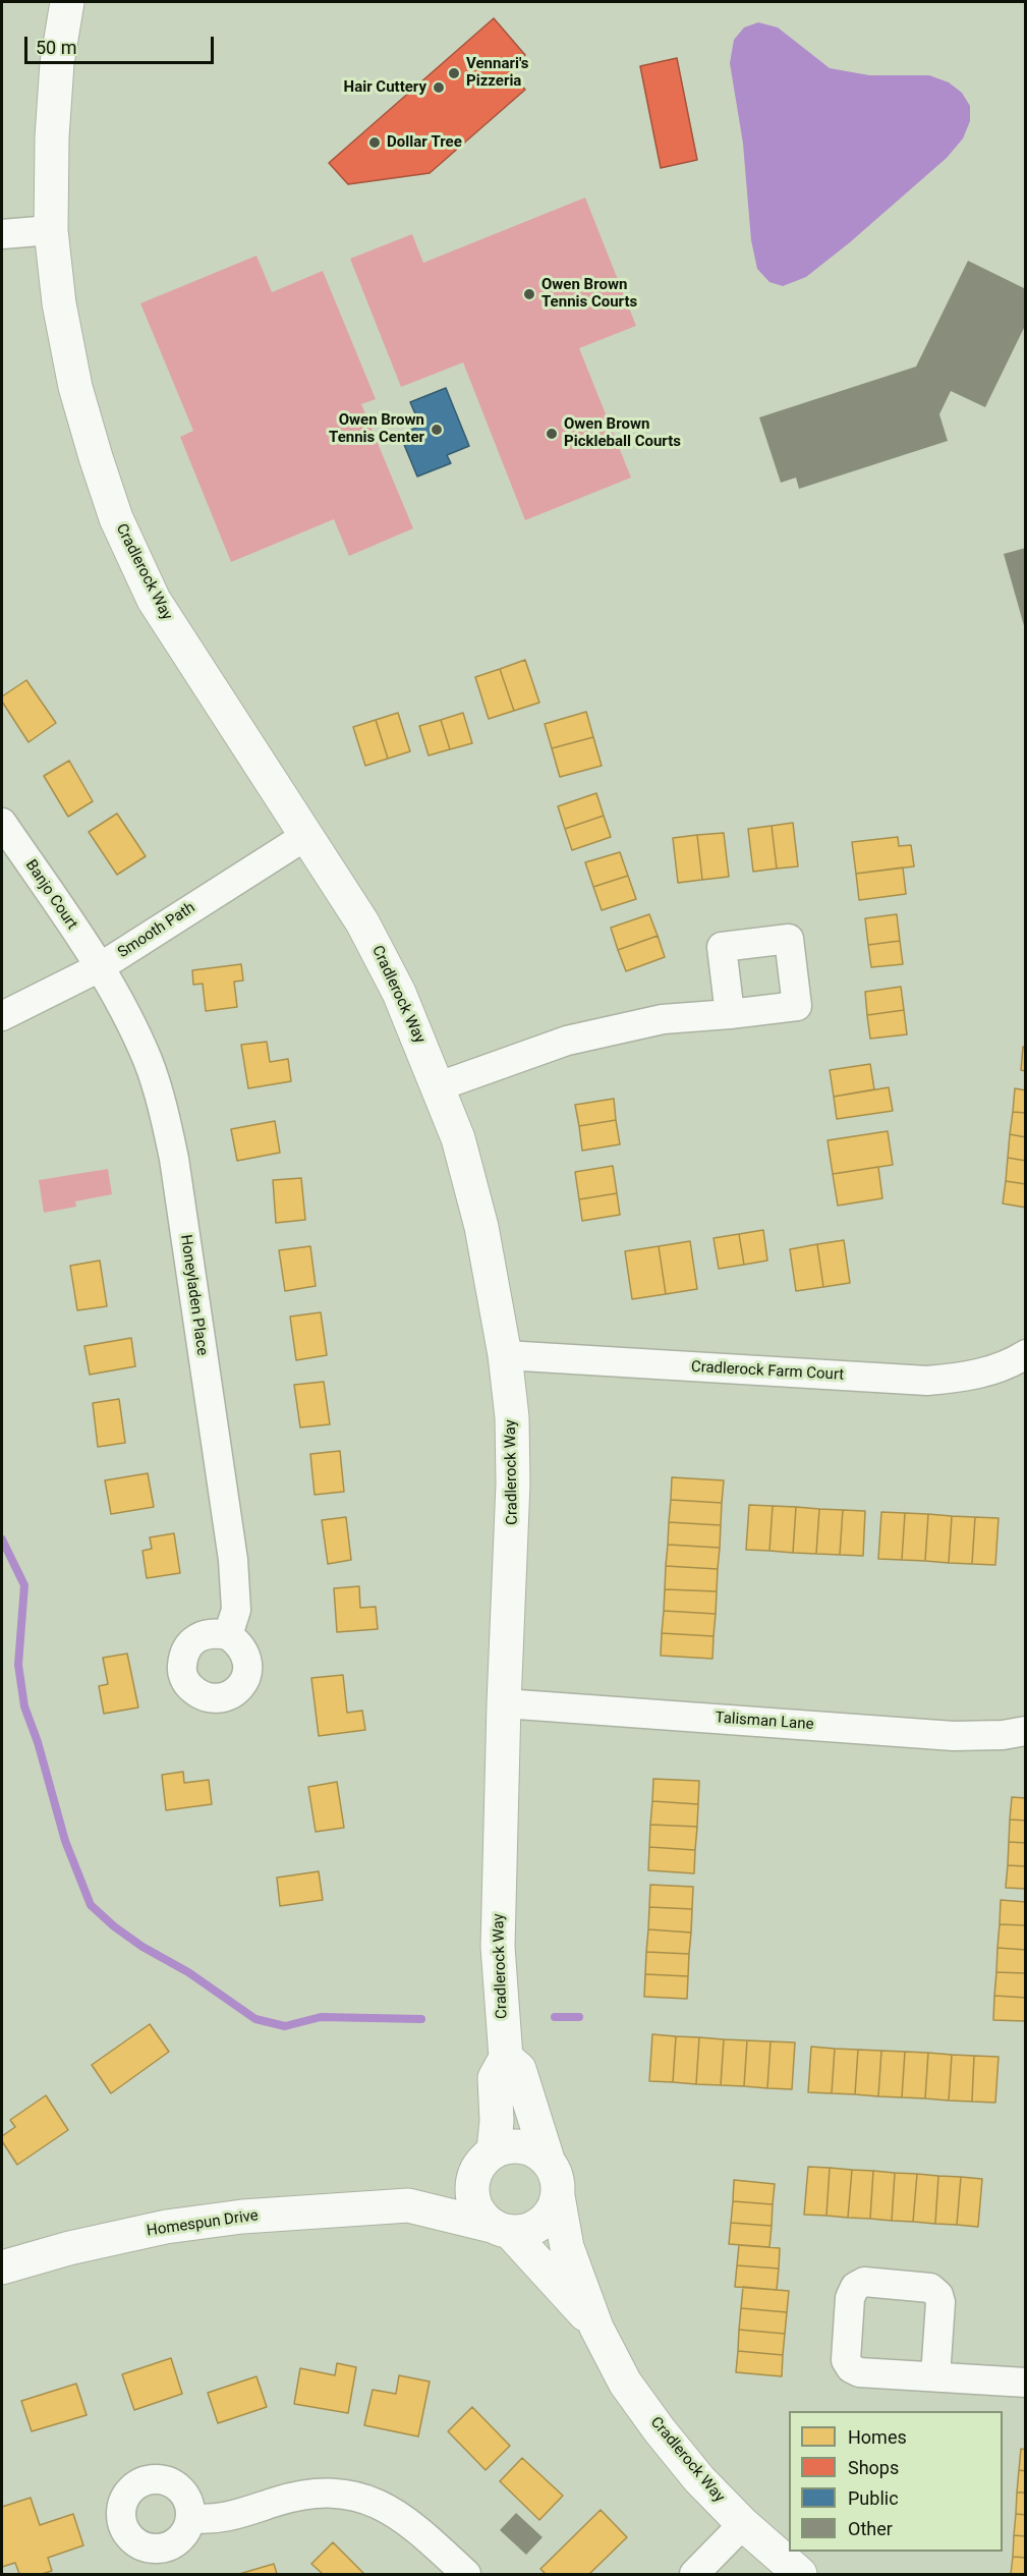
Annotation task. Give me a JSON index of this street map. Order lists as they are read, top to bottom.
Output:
{
  "streets": {
    "street": [
      "Cradlerock Way",
      "Banjo Court",
      "Smooth Path",
      "Honeyladen Place",
      "Cradlerock Farm Court",
      "Talisman Lane",
      "Homespun Drive"
    ]
  },
  "crossings": [
    ["Cradlerock Way", "Smooth Path"],
    ["Cradlerock Way", "Cradlerock Farm Court"],
    ["Cradlerock Way", "Talisman Lane"],
    ["Cradlerock Way", "Homespun Drive"],
    ["Banjo Court", "Smooth Path"],
    ["Banjo Court", "Honeyladen Place"],
    ["Smooth Path", "Honeyladen Place"]
  ],
  "places": [
    "Vennari's Pizzeria",
    "Hair Cuttery",
    "Dollar Tree",
    "Owen Brown Tennis Courts",
    "Owen Brown Tennis Center",
    "Owen Brown Pickleball Courts"
  ],
  "legend": [
    "Homes",
    "Shops",
    "Public",
    "Other"
  ],
  "scale_bar": "50 m"
}
